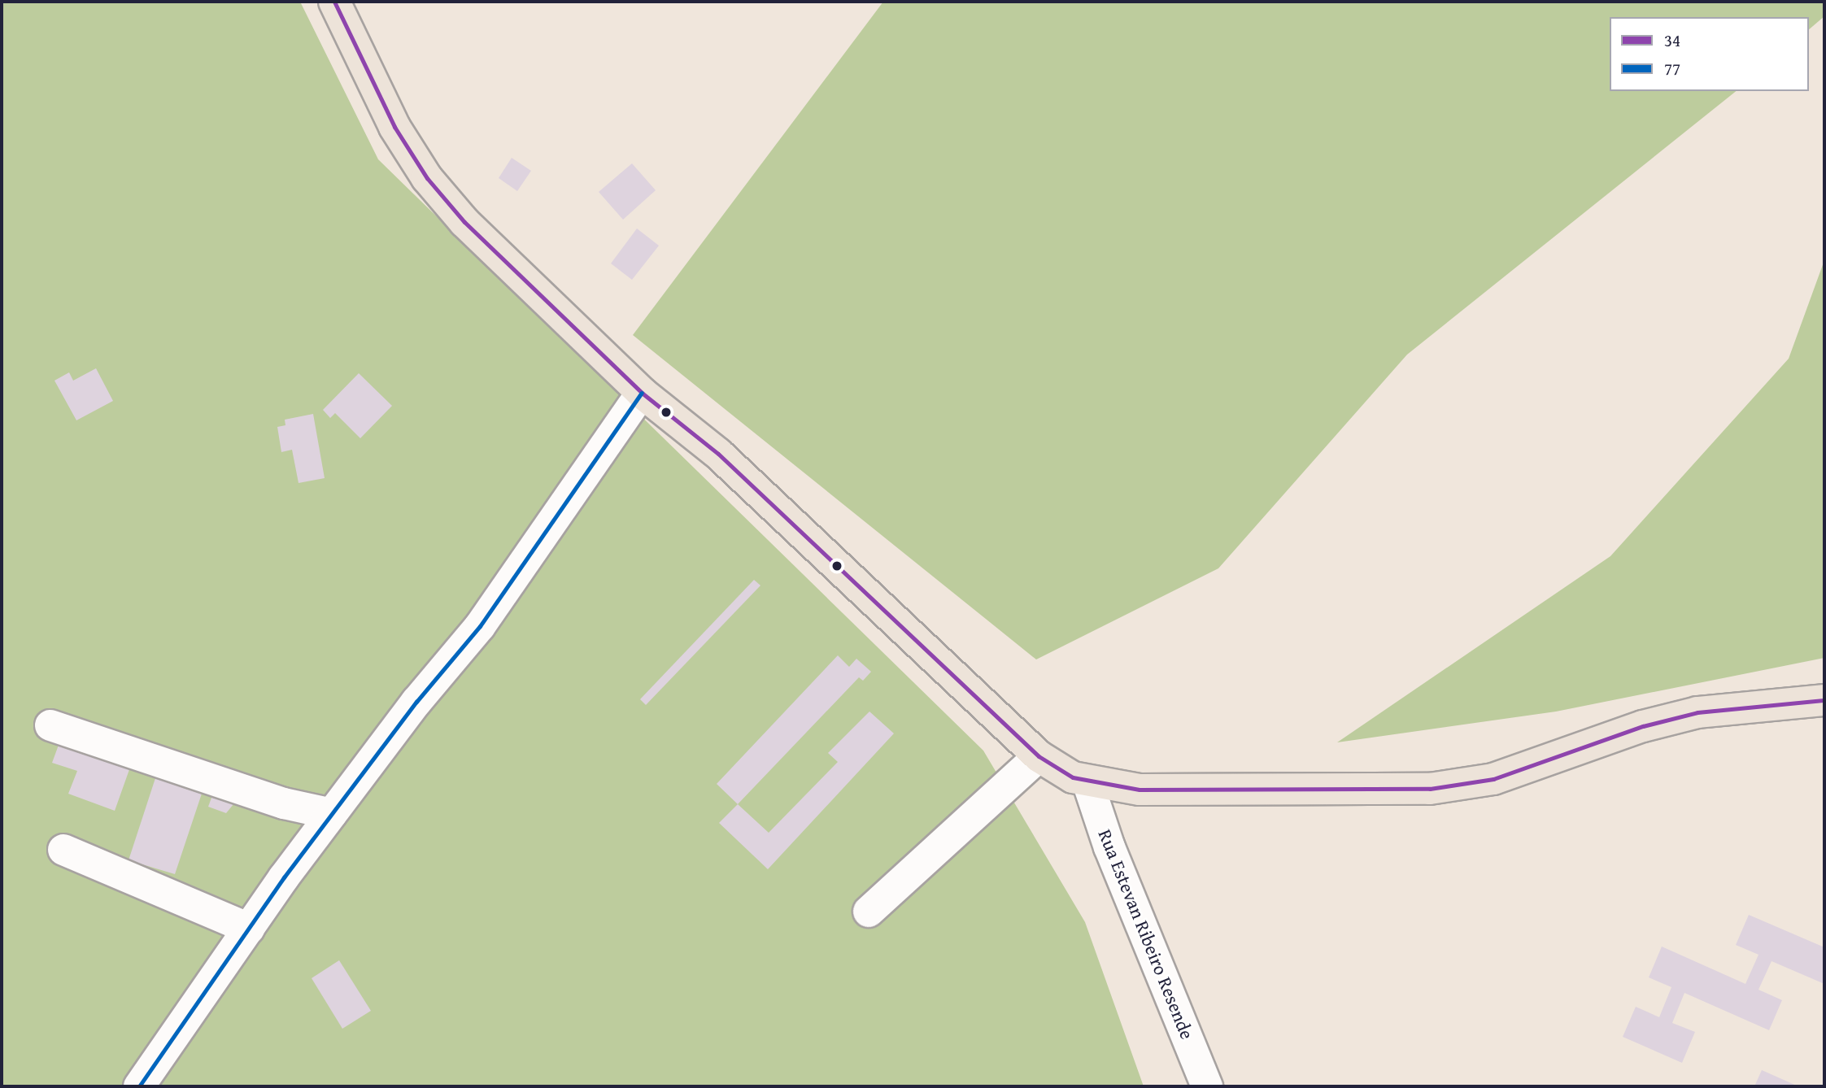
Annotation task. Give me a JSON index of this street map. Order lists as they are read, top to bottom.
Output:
{
  "streets": {
    "street": ["Rua Estevan Ribeiro Resende"]
  },
  "lines": ["transit line 34", "transit line 77"],
  "legend": ["34", "77"]
}
